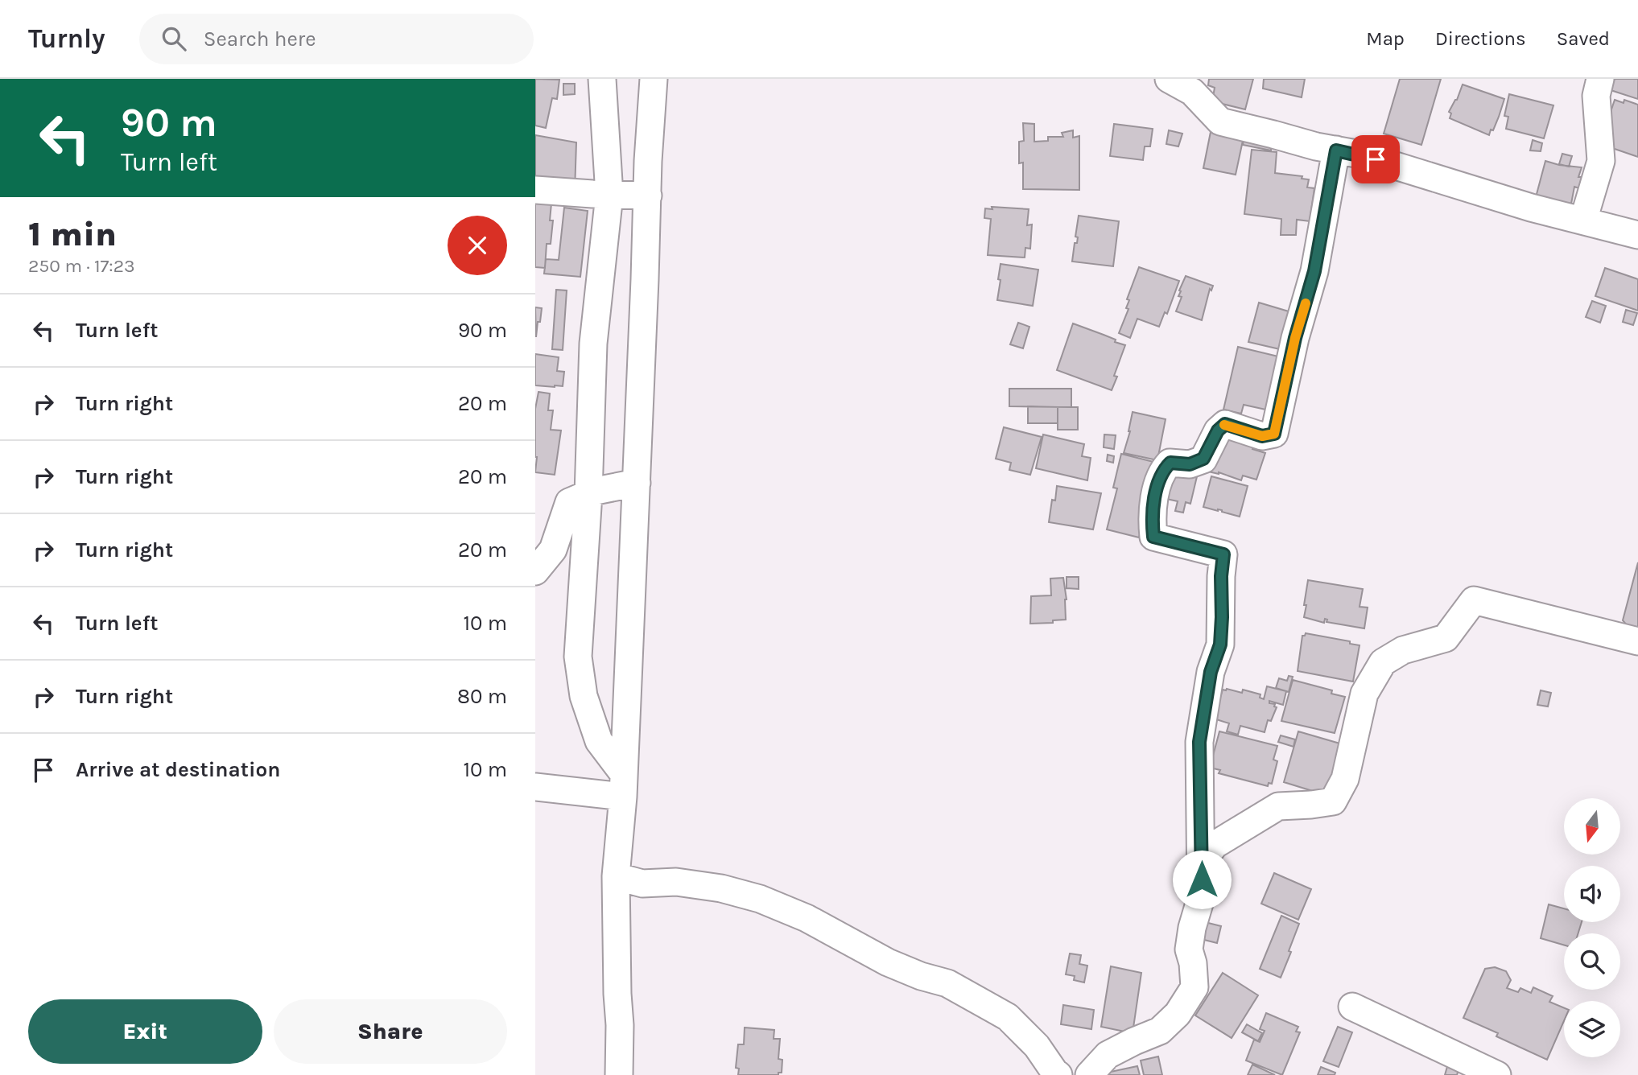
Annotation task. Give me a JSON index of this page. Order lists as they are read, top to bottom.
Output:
{
  "north": "bottom",
  "page": {
    "header": "Turnly",
    "search": "Search here",
    "nav": ["Map", "Directions", "Saved"],
    "turn": ["90 m", "Turn left"],
    "heading": ["1 min", "250 m · 17:23"],
    "list": [
      {
        "name": "Turn left",
        "value": "90 m"
      },
      {
        "name": "Turn right",
        "value": "20 m"
      },
      {
        "name": "Turn right",
        "value": "20 m"
      },
      {
        "name": "Turn right",
        "value": "20 m"
      },
      {
        "name": "Turn left",
        "value": "10 m"
      },
      {
        "name": "Turn right",
        "value": "80 m"
      },
      {
        "name": "Arrive at destination",
        "value": "10 m"
      }
    ],
    "buttons": ["Exit", "Share"]
  }
}
